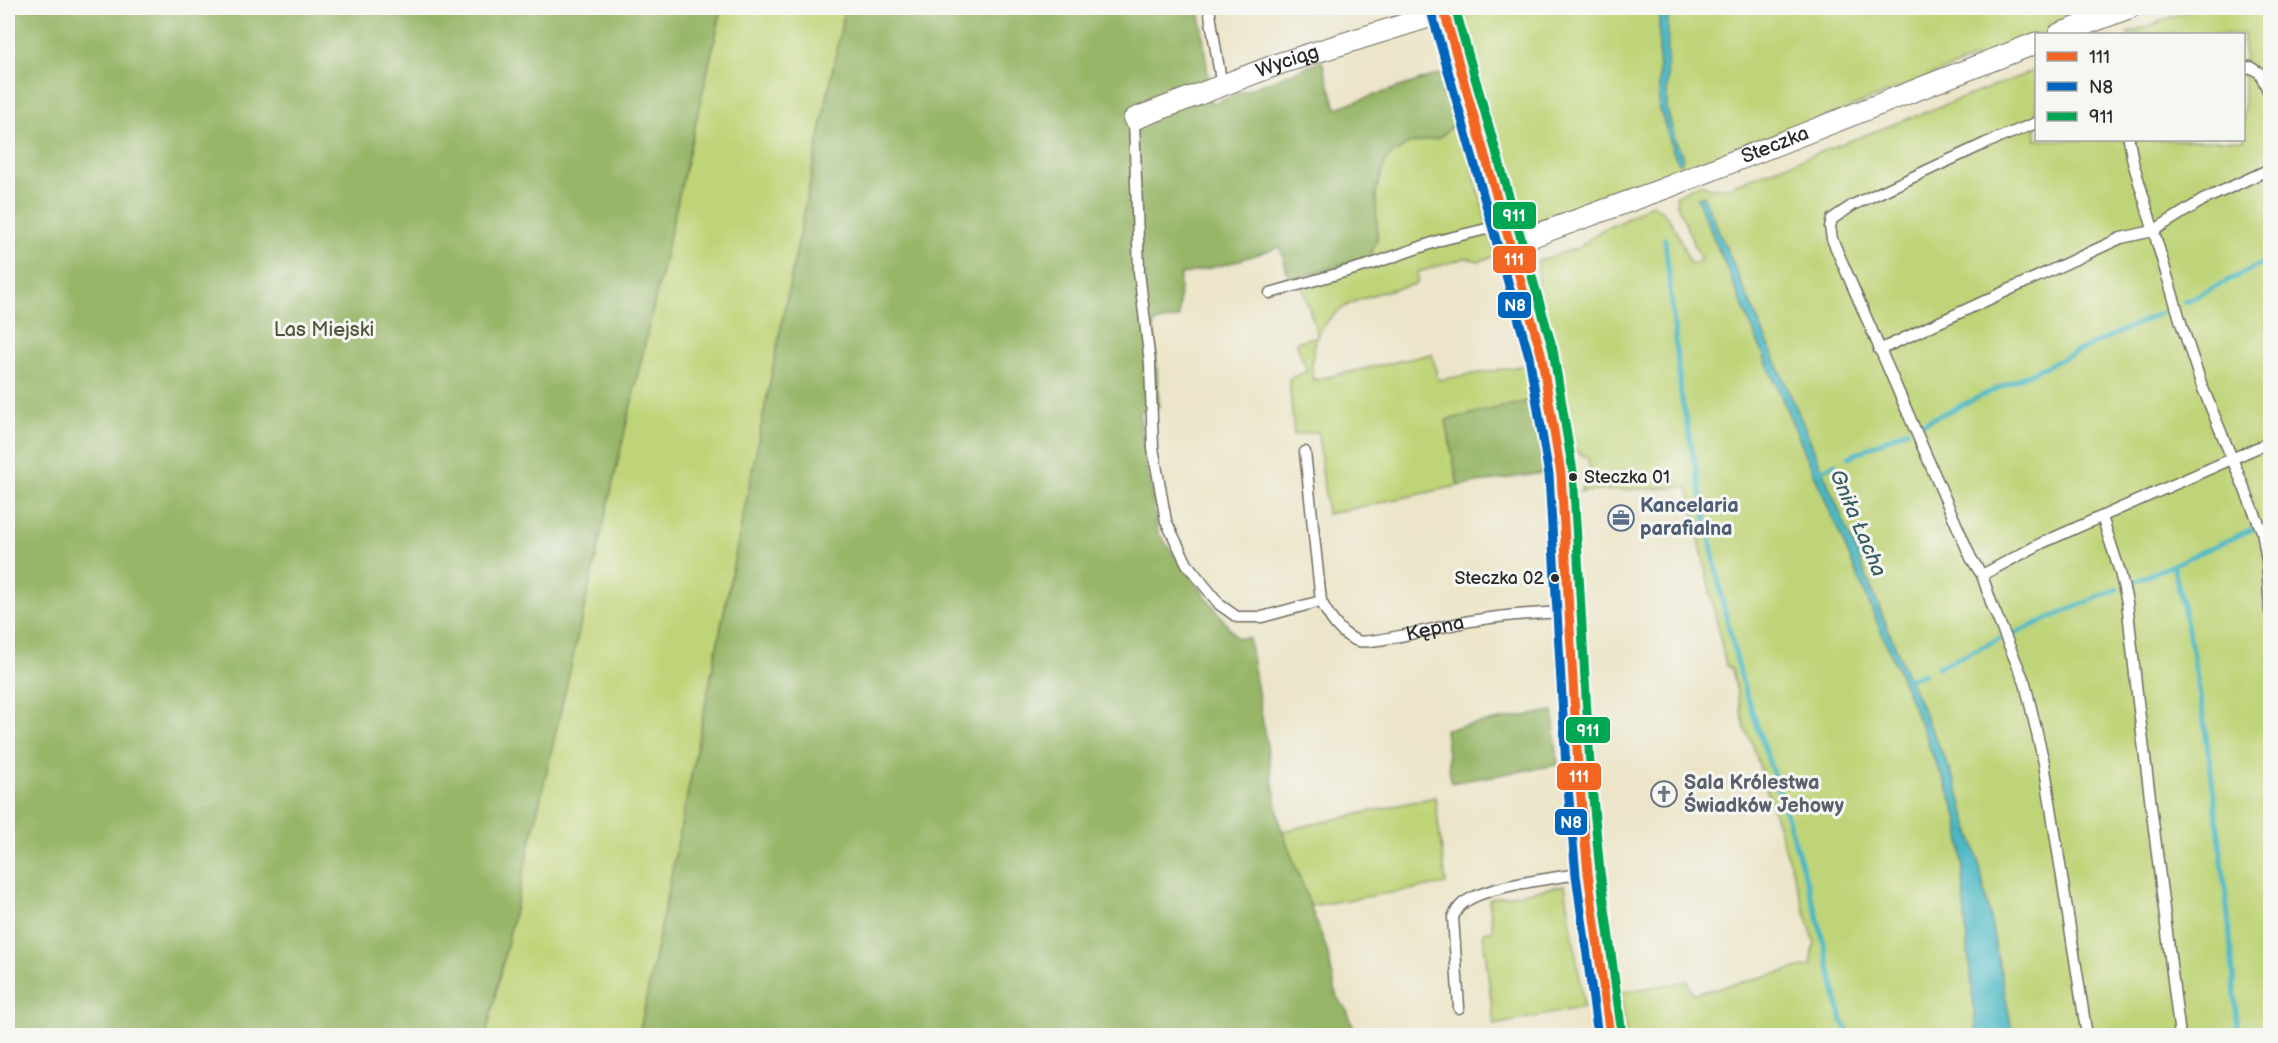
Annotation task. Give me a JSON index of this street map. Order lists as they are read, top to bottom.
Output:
{
  "streets": {
    "street": ["Wyciąg", "Steczka"],
    "lane": ["Kępna"]
  },
  "water": ["Gniła Łacha"],
  "parks": ["Las Miejski"],
  "places": {
    "other": ["Steczka 01", "Steczka 02"],
    "office": ["Kancelaria parafialna"],
    "church": ["Sala Królestwa Świadków Jehowy"]
  },
  "lines": ["transit line 111", "transit line 911", "transit line N8"],
  "legend": ["111", "N8", "911"]
}
